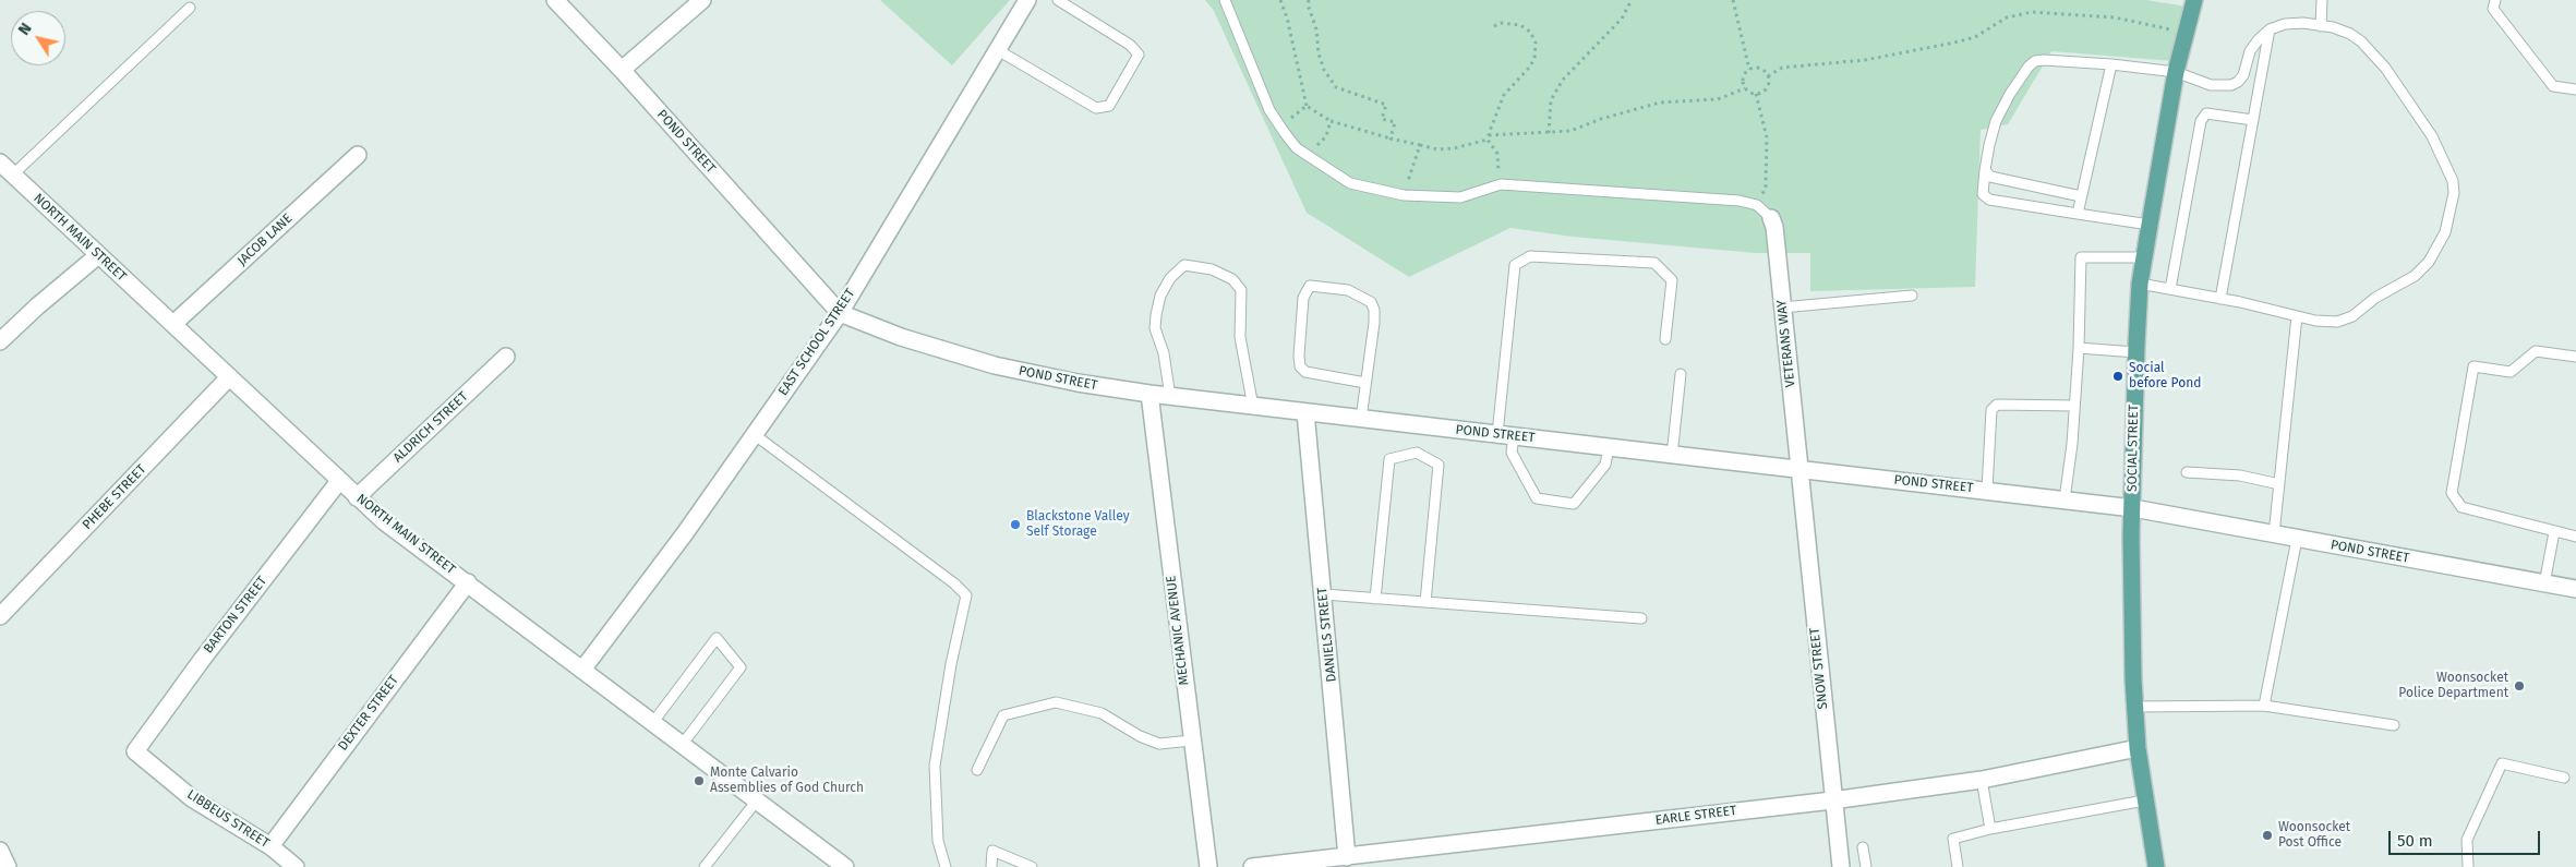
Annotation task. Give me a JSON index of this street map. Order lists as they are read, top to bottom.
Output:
{
  "streets": {
    "main road": ["SOCIAL STREET"],
    "street": [
      "POND STREET",
      "NORTH MAIN STREET",
      "JACOB LANE",
      "EAST SCHOOL STREET",
      "VETERANS WAY",
      "ALDRICH STREET",
      "PHEBE STREET",
      "BARTON STREET",
      "MECHANIC AVENUE",
      "DANIELS STREET",
      "SNOW STREET",
      "DEXTER STREET",
      "EARLE STREET",
      "LIBBEUS STREET"
    ]
  },
  "crossings": [
    ["POND STREET", "EAST SCHOOL STREET"],
    ["POND STREET", "VETERANS WAY"],
    ["POND STREET", "SOCIAL STREET"],
    ["POND STREET", "MECHANIC AVENUE"],
    ["POND STREET", "DANIELS STREET"],
    ["POND STREET", "SNOW STREET"],
    ["NORTH MAIN STREET", "JACOB LANE"],
    ["NORTH MAIN STREET", "EAST SCHOOL STREET"],
    ["NORTH MAIN STREET", "ALDRICH STREET"],
    ["NORTH MAIN STREET", "PHEBE STREET"],
    ["NORTH MAIN STREET", "BARTON STREET"],
    ["NORTH MAIN STREET", "DEXTER STREET"],
    ["VETERANS WAY", "SNOW STREET"],
    ["SOCIAL STREET", "EARLE STREET"],
    ["BARTON STREET", "LIBBEUS STREET"],
    ["DANIELS STREET", "EARLE STREET"],
    ["SNOW STREET", "EARLE STREET"],
    ["DEXTER STREET", "LIBBEUS STREET"]
  ],
  "places": [
    "Social before Pond",
    "Blackstone Valley Self Storage",
    "Woonsocket Police Department",
    "Monte Calvario Assemblies of God Church",
    "Woonsocket Post Office"
  ],
  "scale_bar": "50 m",
  "north": "top left"
}
